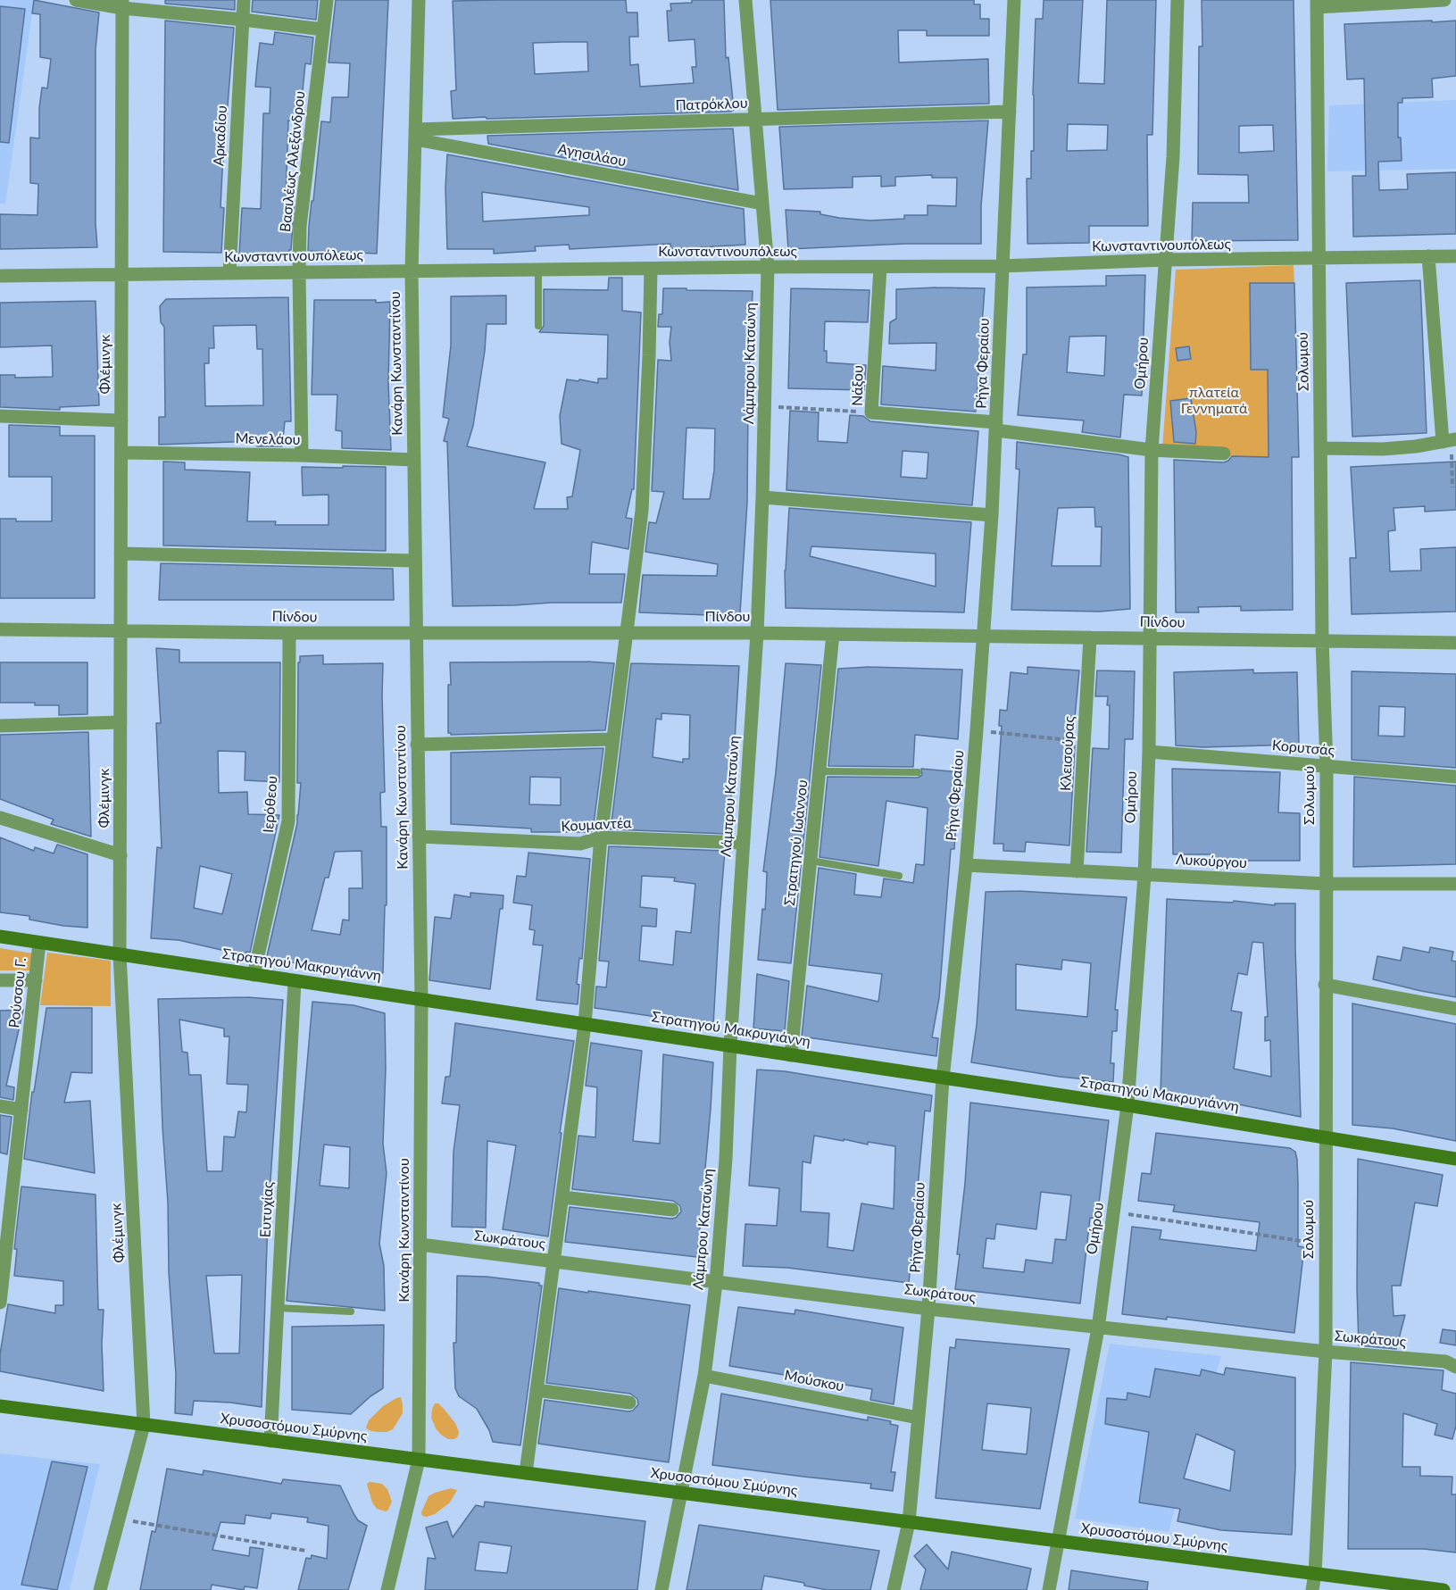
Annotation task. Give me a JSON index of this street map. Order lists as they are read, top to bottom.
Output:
{
  "streets": {
    "main road": ["Στρατηγού Μακρυγιάννη", "Χρυσοστόμου Σμύρνης"],
    "street": [
      "Πατρόκλου",
      "Αρκαδίου",
      "Αγησιλάου",
      "Βασιλέως Αλεξάνδρου",
      "Κωνσταντινουπόλεως",
      "Σολωμού",
      "Κανάρη Κωνσταντίνου",
      "Λάμπρου Κατσώνη",
      "Ρήγα Φεραίου",
      "Ομήρου",
      "Φλέμινγκ",
      "Νάξου",
      "Μενελάου",
      "Πίνδου",
      "Κορυτσάς",
      "Κλεισούρας",
      "Ιερόθεου",
      "Κουμαντέα",
      "Στρατηγού Ιωάννου",
      "Λυκούργου",
      "Ρούσσου Γ.",
      "Ευτυχίας",
      "Σωκράτους",
      "Μούσκου"
    ]
  },
  "crossings": [
    ["Πατρόκλου", "Αγησιλάου"],
    ["Πατρόκλου", "Κανάρη Κωνσταντίνου"],
    ["Πατρόκλου", "Λάμπρου Κατσώνη"],
    ["Πατρόκλου", "Ρήγα Φεραίου"],
    ["Αρκαδίου", "Κωνσταντινουπόλεως"],
    ["Αγησιλάου", "Κανάρη Κωνσταντίνου"],
    ["Αγησιλάου", "Λάμπρου Κατσώνη"],
    ["Βασιλέως Αλεξάνδρου", "Κωνσταντινουπόλεως"],
    ["Βασιλέως Αλεξάνδρου", "Μενελάου"],
    ["Κωνσταντινουπόλεως", "Σολωμού"],
    ["Κωνσταντινουπόλεως", "Κανάρη Κωνσταντίνου"],
    ["Κωνσταντινουπόλεως", "Λάμπρου Κατσώνη"],
    ["Κωνσταντινουπόλεως", "Ρήγα Φεραίου"],
    ["Κωνσταντινουπόλεως", "Ομήρου"],
    ["Κωνσταντινουπόλεως", "Φλέμινγκ"],
    ["Κωνσταντινουπόλεως", "Νάξου"],
    ["Σολωμού", "Πίνδου"],
    ["Σολωμού", "Κορυτσάς"],
    ["Σολωμού", "Λυκούργου"],
    ["Σολωμού", "Στρατηγού Μακρυγιάννη"],
    ["Σολωμού", "Σωκράτους"],
    ["Σολωμού", "Χρυσοστόμου Σμύρνης"],
    ["Κανάρη Κωνσταντίνου", "Μενελάου"],
    ["Κανάρη Κωνσταντίνου", "Πίνδου"],
    ["Κανάρη Κωνσταντίνου", "Κουμαντέα"],
    ["Κανάρη Κωνσταντίνου", "Στρατηγού Μακρυγιάννη"],
    ["Κανάρη Κωνσταντίνου", "Σωκράτους"],
    ["Κανάρη Κωνσταντίνου", "Χρυσοστόμου Σμύρνης"],
    ["Λάμπρου Κατσώνη", "Πίνδου"],
    ["Λάμπρου Κατσώνη", "Κουμαντέα"],
    ["Λάμπρου Κατσώνη", "Στρατηγού Μακρυγιάννη"],
    ["Λάμπρου Κατσώνη", "Σωκράτους"],
    ["Λάμπρου Κατσώνη", "Μούσκου"],
    ["Λάμπρου Κατσώνη", "Χρυσοστόμου Σμύρνης"],
    ["Ρήγα Φεραίου", "Νάξου"],
    ["Ρήγα Φεραίου", "Πίνδου"],
    ["Ρήγα Φεραίου", "Λυκούργου"],
    ["Ρήγα Φεραίου", "Στρατηγού Μακρυγιάννη"],
    ["Ρήγα Φεραίου", "Σωκράτους"],
    ["Ρήγα Φεραίου", "Μούσκου"],
    ["Ρήγα Φεραίου", "Χρυσοστόμου Σμύρνης"],
    ["Ομήρου", "Νάξου"],
    ["Ομήρου", "Πίνδου"],
    ["Ομήρου", "Κορυτσάς"],
    ["Ομήρου", "Λυκούργου"],
    ["Ομήρου", "Στρατηγού Μακρυγιάννη"],
    ["Ομήρου", "Σωκράτους"],
    ["Ομήρου", "Χρυσοστόμου Σμύρνης"],
    ["Φλέμινγκ", "Μενελάου"],
    ["Φλέμινγκ", "Πίνδου"],
    ["Φλέμινγκ", "Στρατηγού Μακρυγιάννη"],
    ["Φλέμινγκ", "Χρυσοστόμου Σμύρνης"],
    ["Πίνδου", "Κλεισούρας"],
    ["Πίνδου", "Ιερόθεου"],
    ["Πίνδου", "Στρατηγού Ιωάννου"],
    ["Κλεισούρας", "Λυκούργου"],
    ["Ιερόθεου", "Στρατηγού Μακρυγιάννη"],
    ["Στρατηγού Ιωάννου", "Στρατηγού Μακρυγιάννη"],
    ["Στρατηγού Μακρυγιάννη", "Ρούσσου Γ."],
    ["Στρατηγού Μακρυγιάννη", "Ευτυχίας"],
    ["Ευτυχίας", "Χρυσοστόμου Σμύρνης"]
  ],
  "parks": ["πλατεία Γεννηματά"]
}
